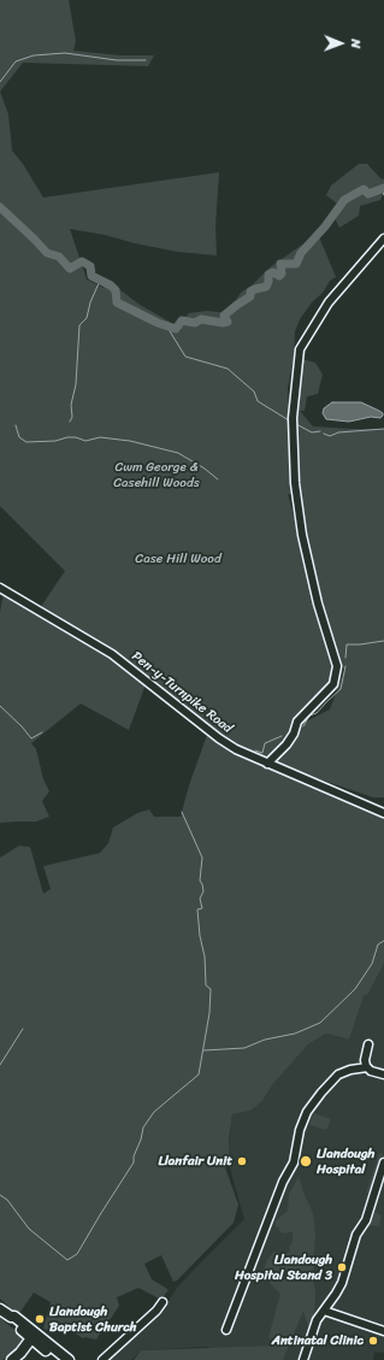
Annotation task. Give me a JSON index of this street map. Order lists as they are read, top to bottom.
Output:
{
  "streets": {
    "street": ["Pen-y-Turnpike Road"]
  },
  "parks": ["Cwm George & Casehill Woods", "Case Hill Wood"],
  "places": [
    "Llanfair Unit",
    "Llandough Hospital",
    "Llandough Hospital Stand 3",
    "Llandough Baptist Church",
    "Antinatal Clinic"
  ],
  "north": "right"
}
